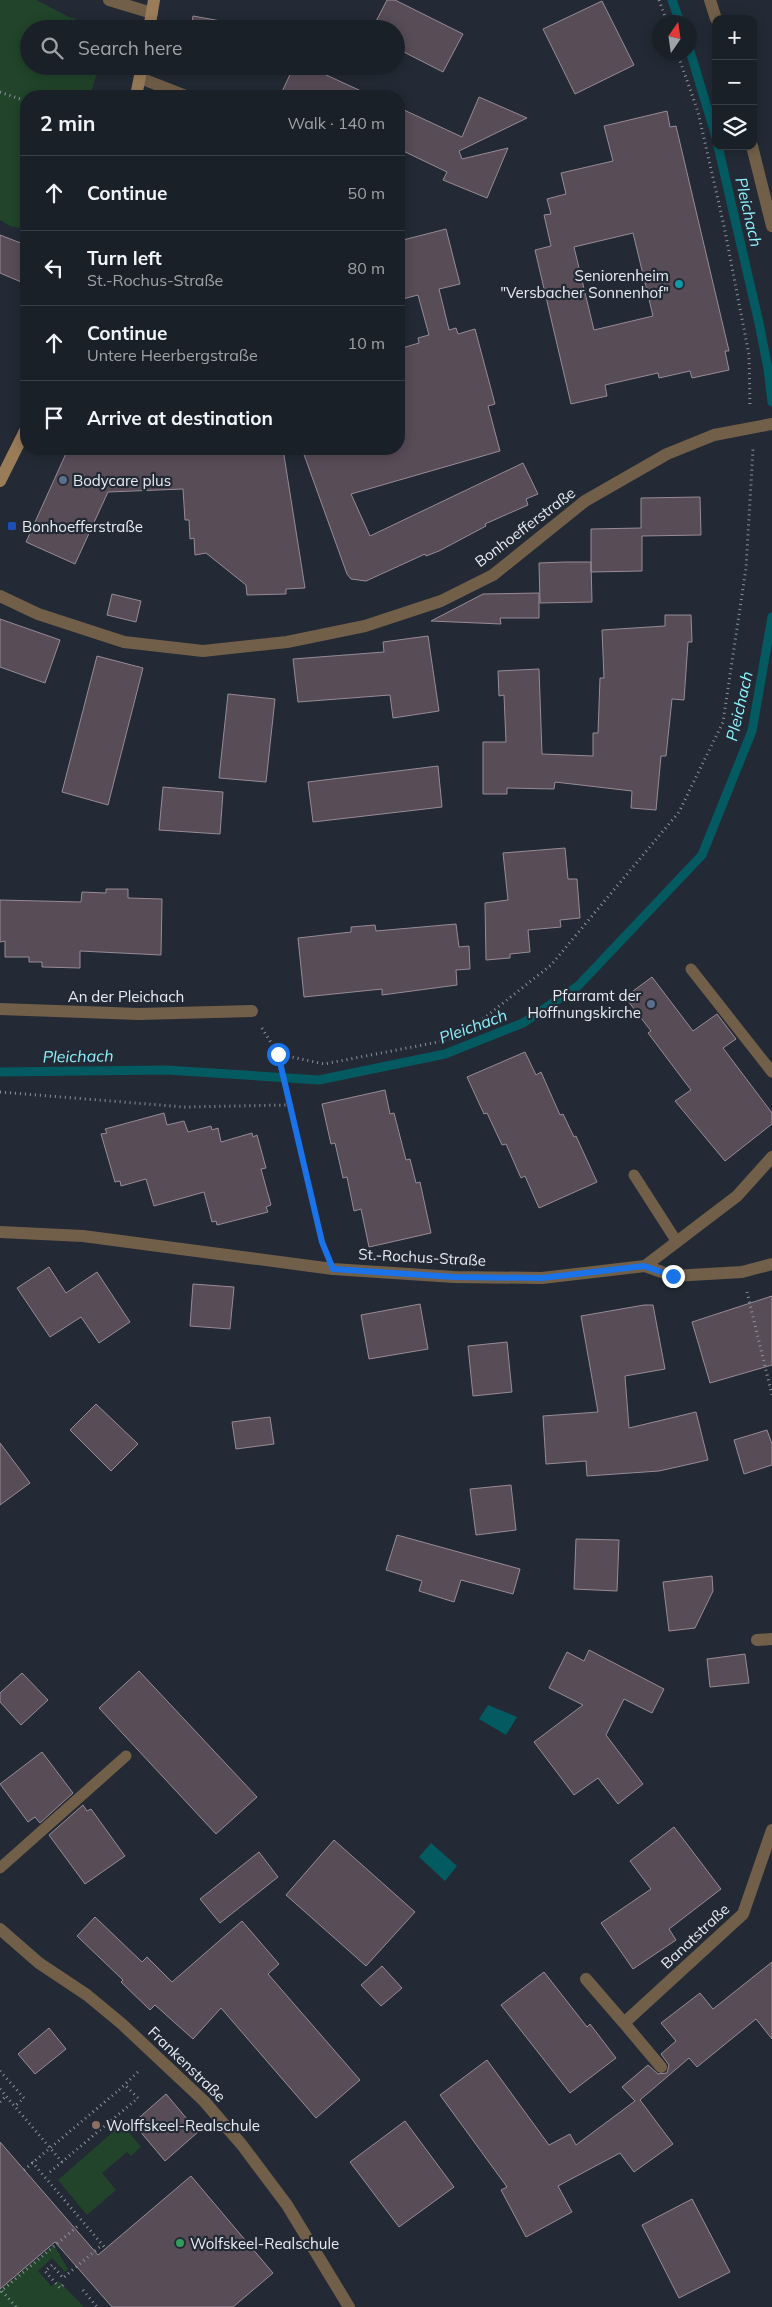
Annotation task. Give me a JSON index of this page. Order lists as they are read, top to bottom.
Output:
{
  "streets": {
    "street": [
      "Bonhoefferstraße",
      "An der Pleichach",
      "St.-Rochus-Straße",
      "Banatstraße",
      "Frankenstraße"
    ]
  },
  "water": ["Pleichach"],
  "places": {
    "other": [
      "Seniorenheim \"Versbacher Sonnenhof\"",
      "Bodycare plus",
      "Pfarramt der Hoffnungskirche",
      "Wolffskeel-Realschule",
      "Wolfskeel-Realschule"
    ],
    "transit": ["Bonhoefferstraße"]
  },
  "north": "top",
  "page": {
    "map_buttons": ["+", "−"],
    "search": "Search here",
    "heading": ["2 min", "Walk · 140 m"],
    "list": [
      ["Continue", "50 m"],
      ["Turn left", "St.-Rochus-Straße", "80 m"],
      ["Continue", "Untere Heerbergstraße", "10 m"],
      "Arrive at destination"
    ]
  }
}
